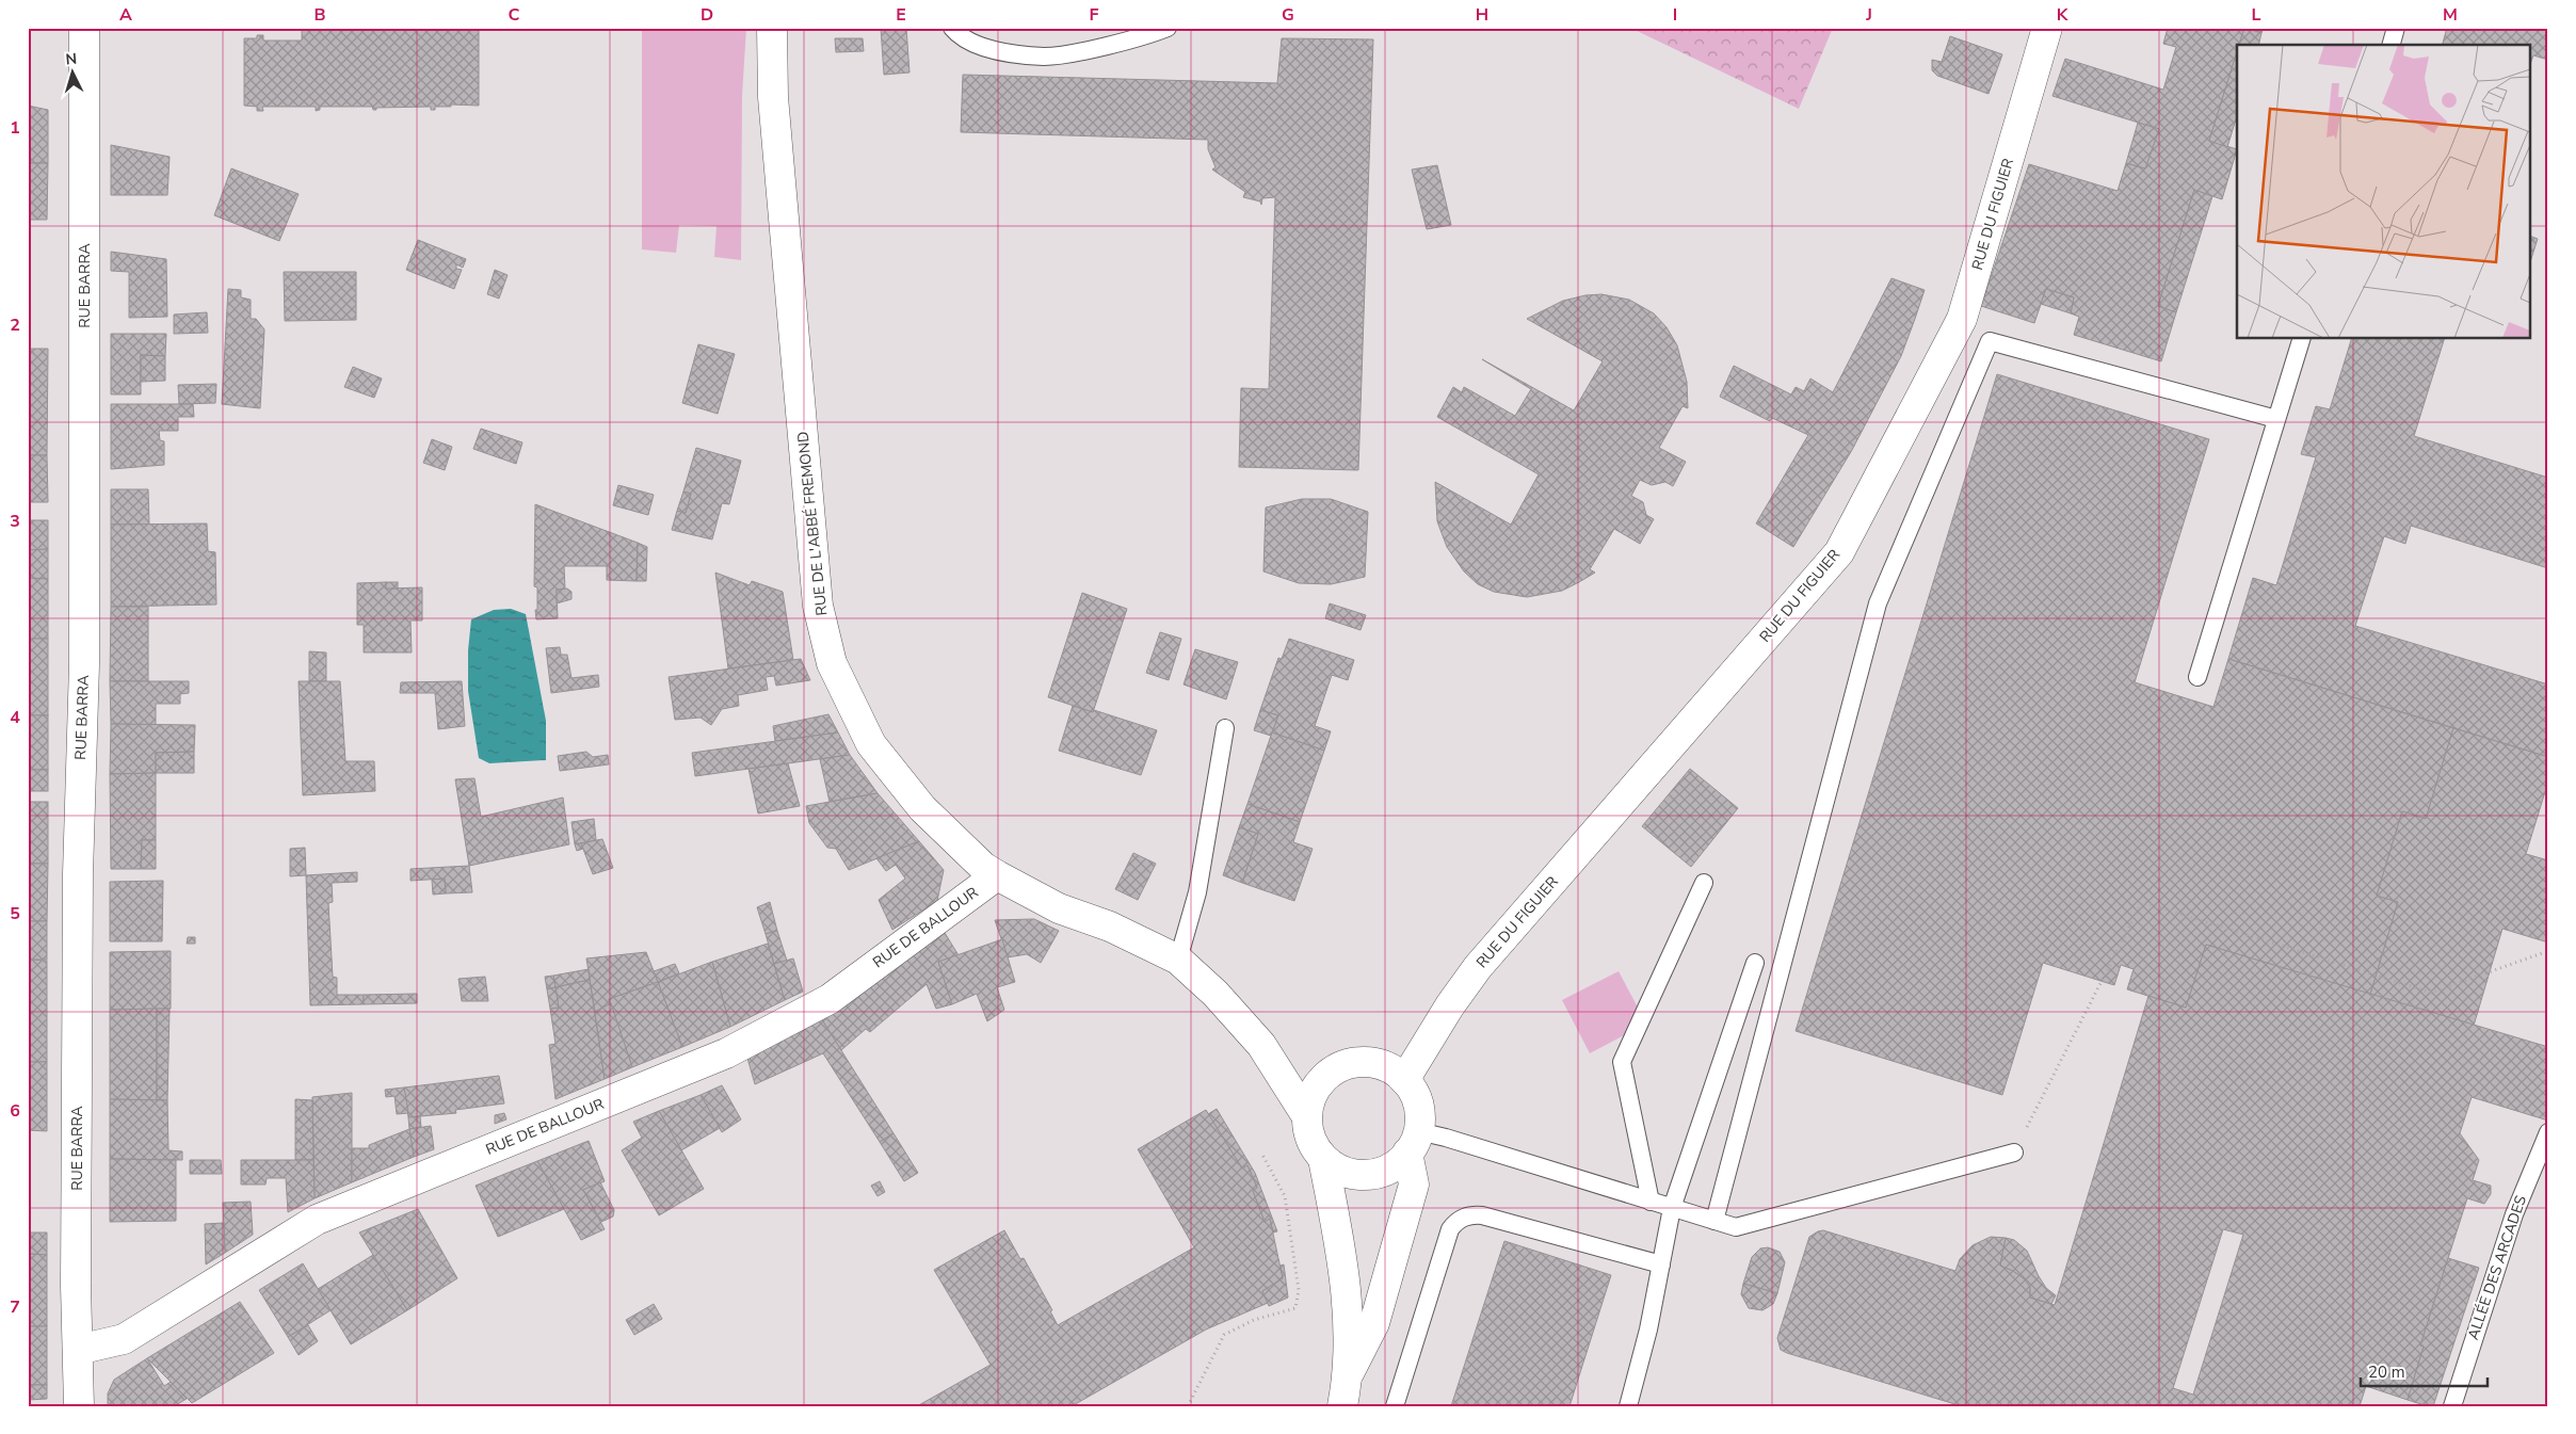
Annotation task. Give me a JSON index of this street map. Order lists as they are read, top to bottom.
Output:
{
  "streets": {
    "street": [
      "RUE DU FIGUIER",
      "RUE BARRA",
      "RUE DE L'ABBÉ FREMOND",
      "RUE DE BALLOUR"
    ],
    "lane": ["ALLÉE DES ARCADES"]
  },
  "crossings": [
    ["RUE DU FIGUIER", "RUE DE L'ABBÉ FREMOND"],
    ["RUE BARRA", "RUE DE BALLOUR"],
    ["RUE DE L'ABBÉ FREMOND", "RUE DE BALLOUR"]
  ],
  "scale_bar": "20 m",
  "north": "top",
  "grid": {
    "columns": [
      "A",
      "B",
      "C",
      "D",
      "E",
      "F",
      "G",
      "H",
      "I",
      "J",
      "K",
      "L",
      "M"
    ],
    "rows": [
      "1",
      "2",
      "3",
      "4",
      "5",
      "6",
      "7"
    ]
  }
}
